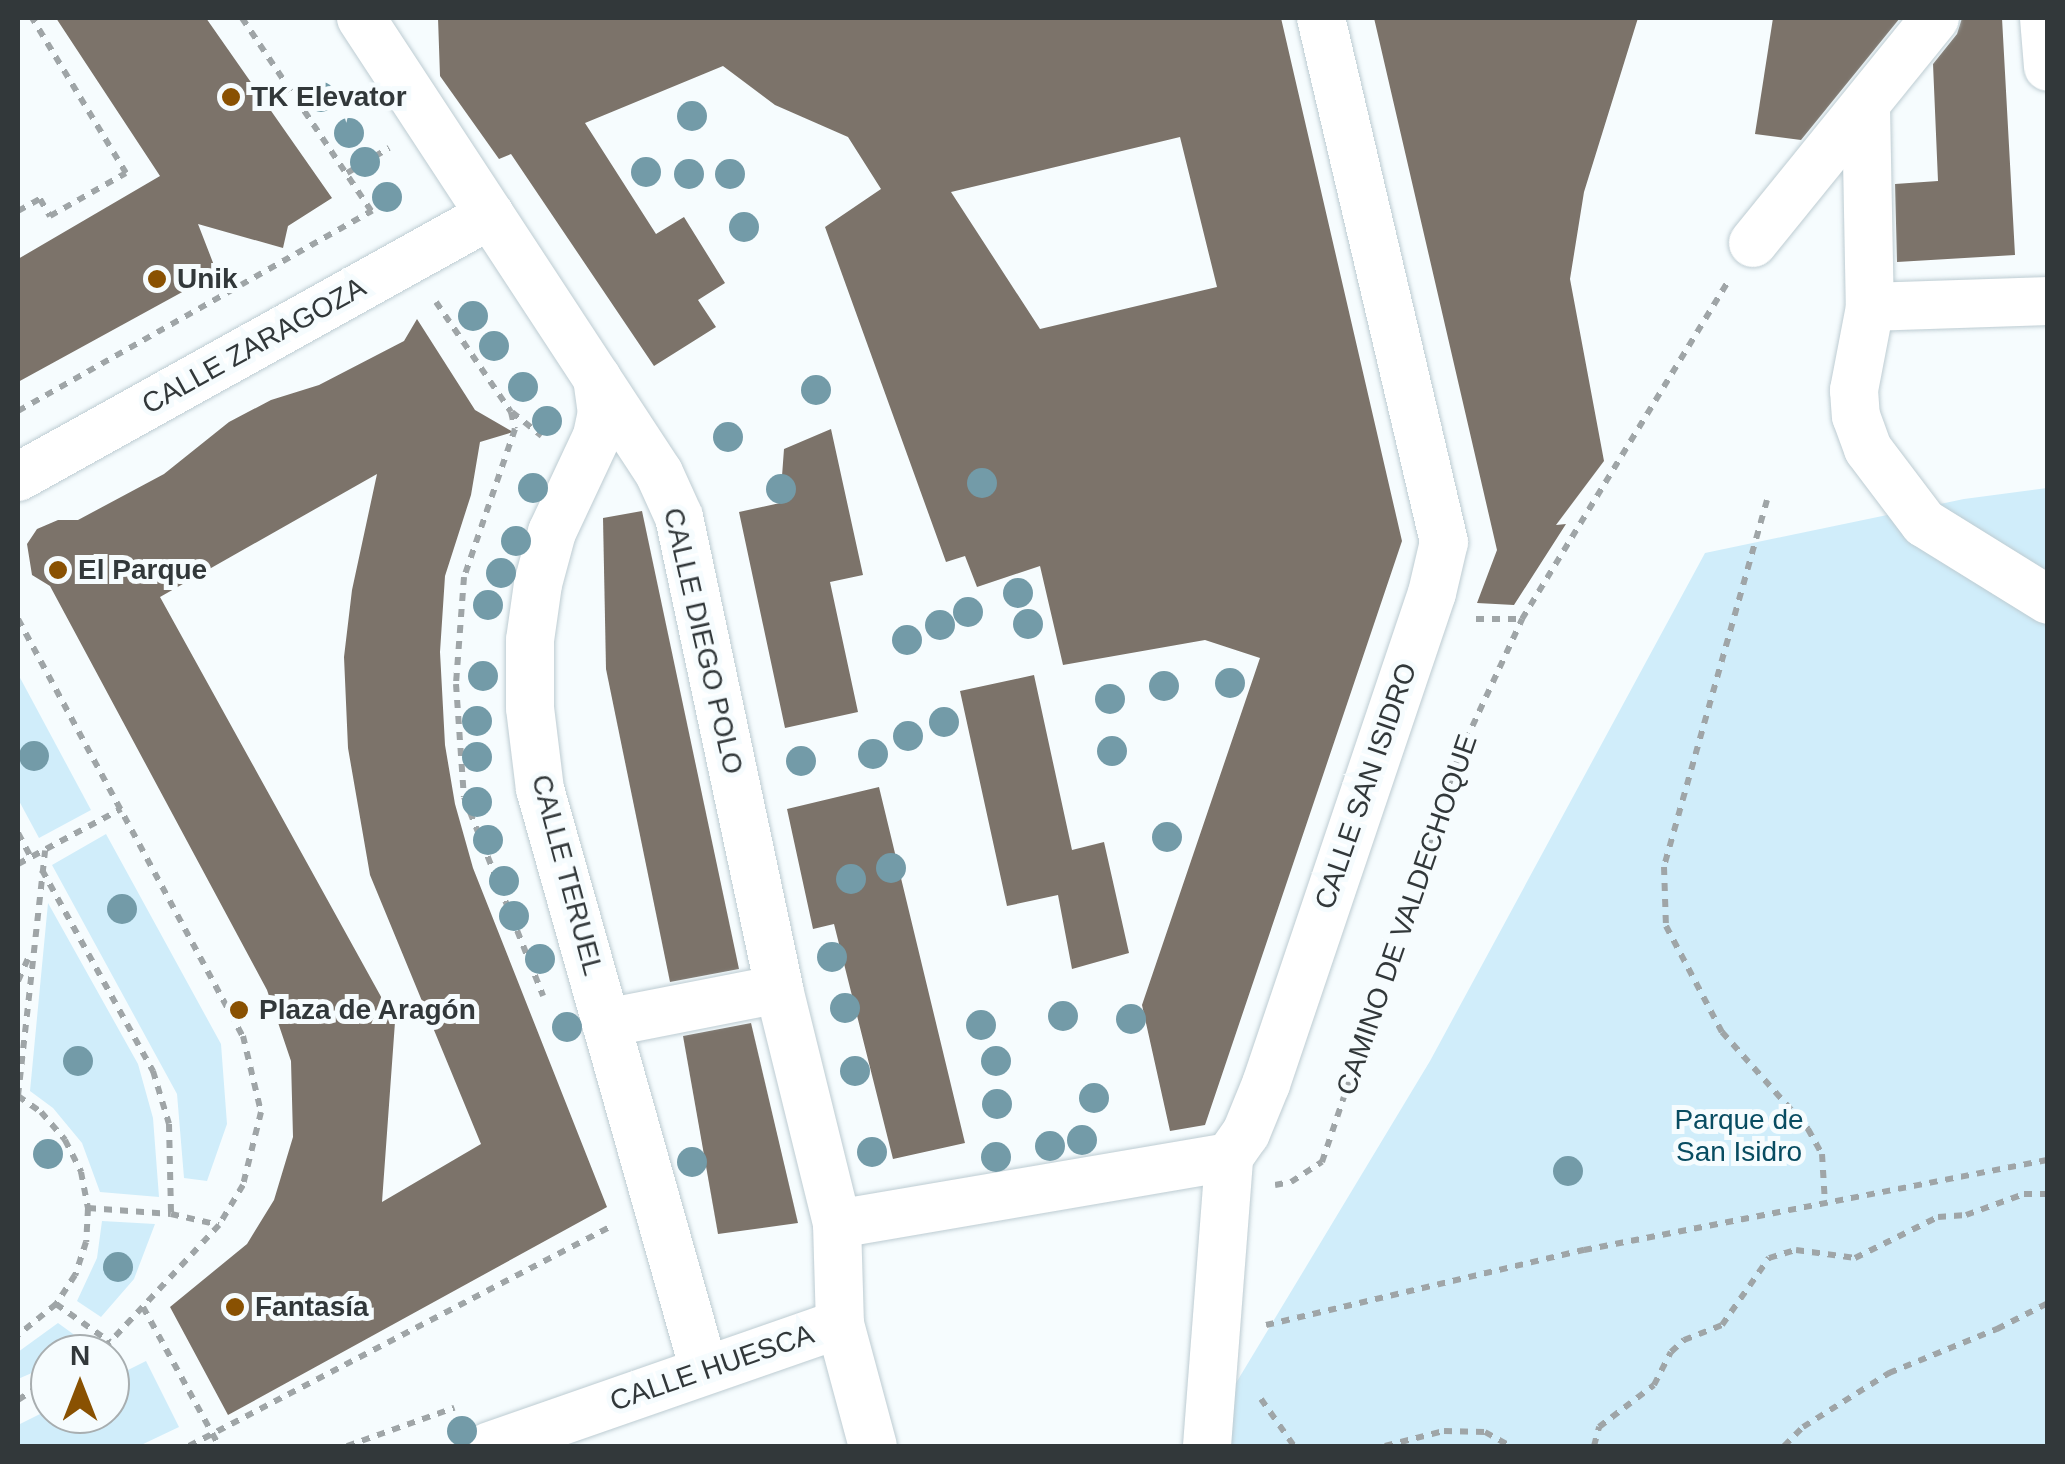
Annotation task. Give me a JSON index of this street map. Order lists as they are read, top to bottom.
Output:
{
  "streets": {
    "street": [
      "CALLE ZARAGOZA",
      "CALLE DIEGO POLO",
      "CALLE SAN ISIDRO",
      "CALLE TERUEL",
      "CALLE HUESCA"
    ],
    "path": ["CAMINO DE VALDECHOQUE"]
  },
  "crossings": [
    ["CALLE ZARAGOZA", "CALLE DIEGO POLO"],
    ["CALLE DIEGO POLO", "CALLE TERUEL"],
    ["CALLE DIEGO POLO", "CALLE HUESCA"],
    ["CALLE TERUEL", "CALLE HUESCA"]
  ],
  "parks": ["Parque de San Isidro"],
  "places": [
    "TK Elevator",
    "Unik",
    "El Parque",
    "Plaza de Aragón",
    "Fantasía"
  ],
  "north": "top"
}
